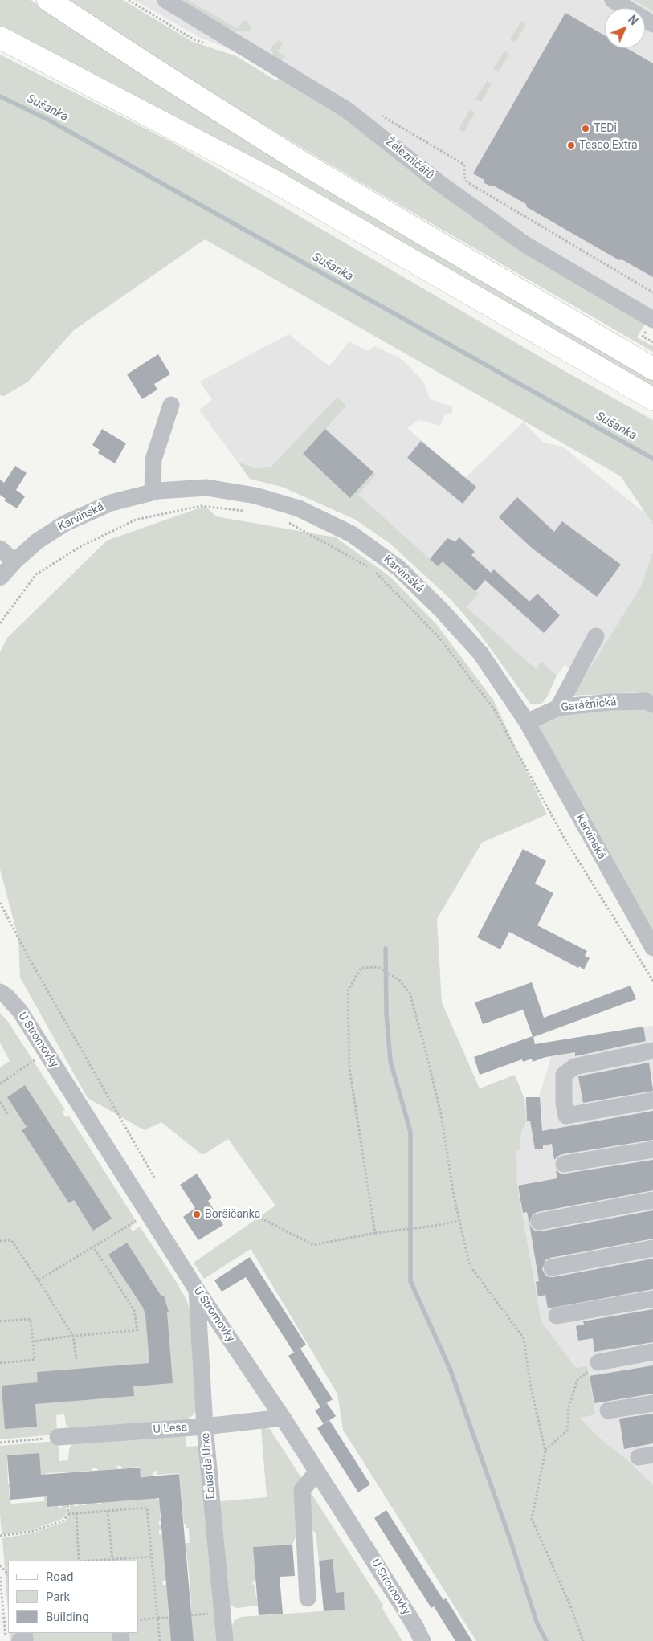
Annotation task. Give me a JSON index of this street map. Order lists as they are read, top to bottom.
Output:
{
  "streets": {
    "street": [
      "Železničářů",
      "Karvinská",
      "Garážnická",
      "U Stromovky",
      "U Lesa",
      "Eduarda Urxe"
    ]
  },
  "crossings": [
    ["Karvinská", "Garážnická"],
    ["U Stromovky", "U Lesa"],
    ["U Stromovky", "Eduarda Urxe"],
    ["U Lesa", "Eduarda Urxe"]
  ],
  "water": ["Sušanka"],
  "places": ["TEDi", "Tesco Extra", "Boršičanka"],
  "legend": ["Road", "Park", "Building"],
  "north": "top right"
}
